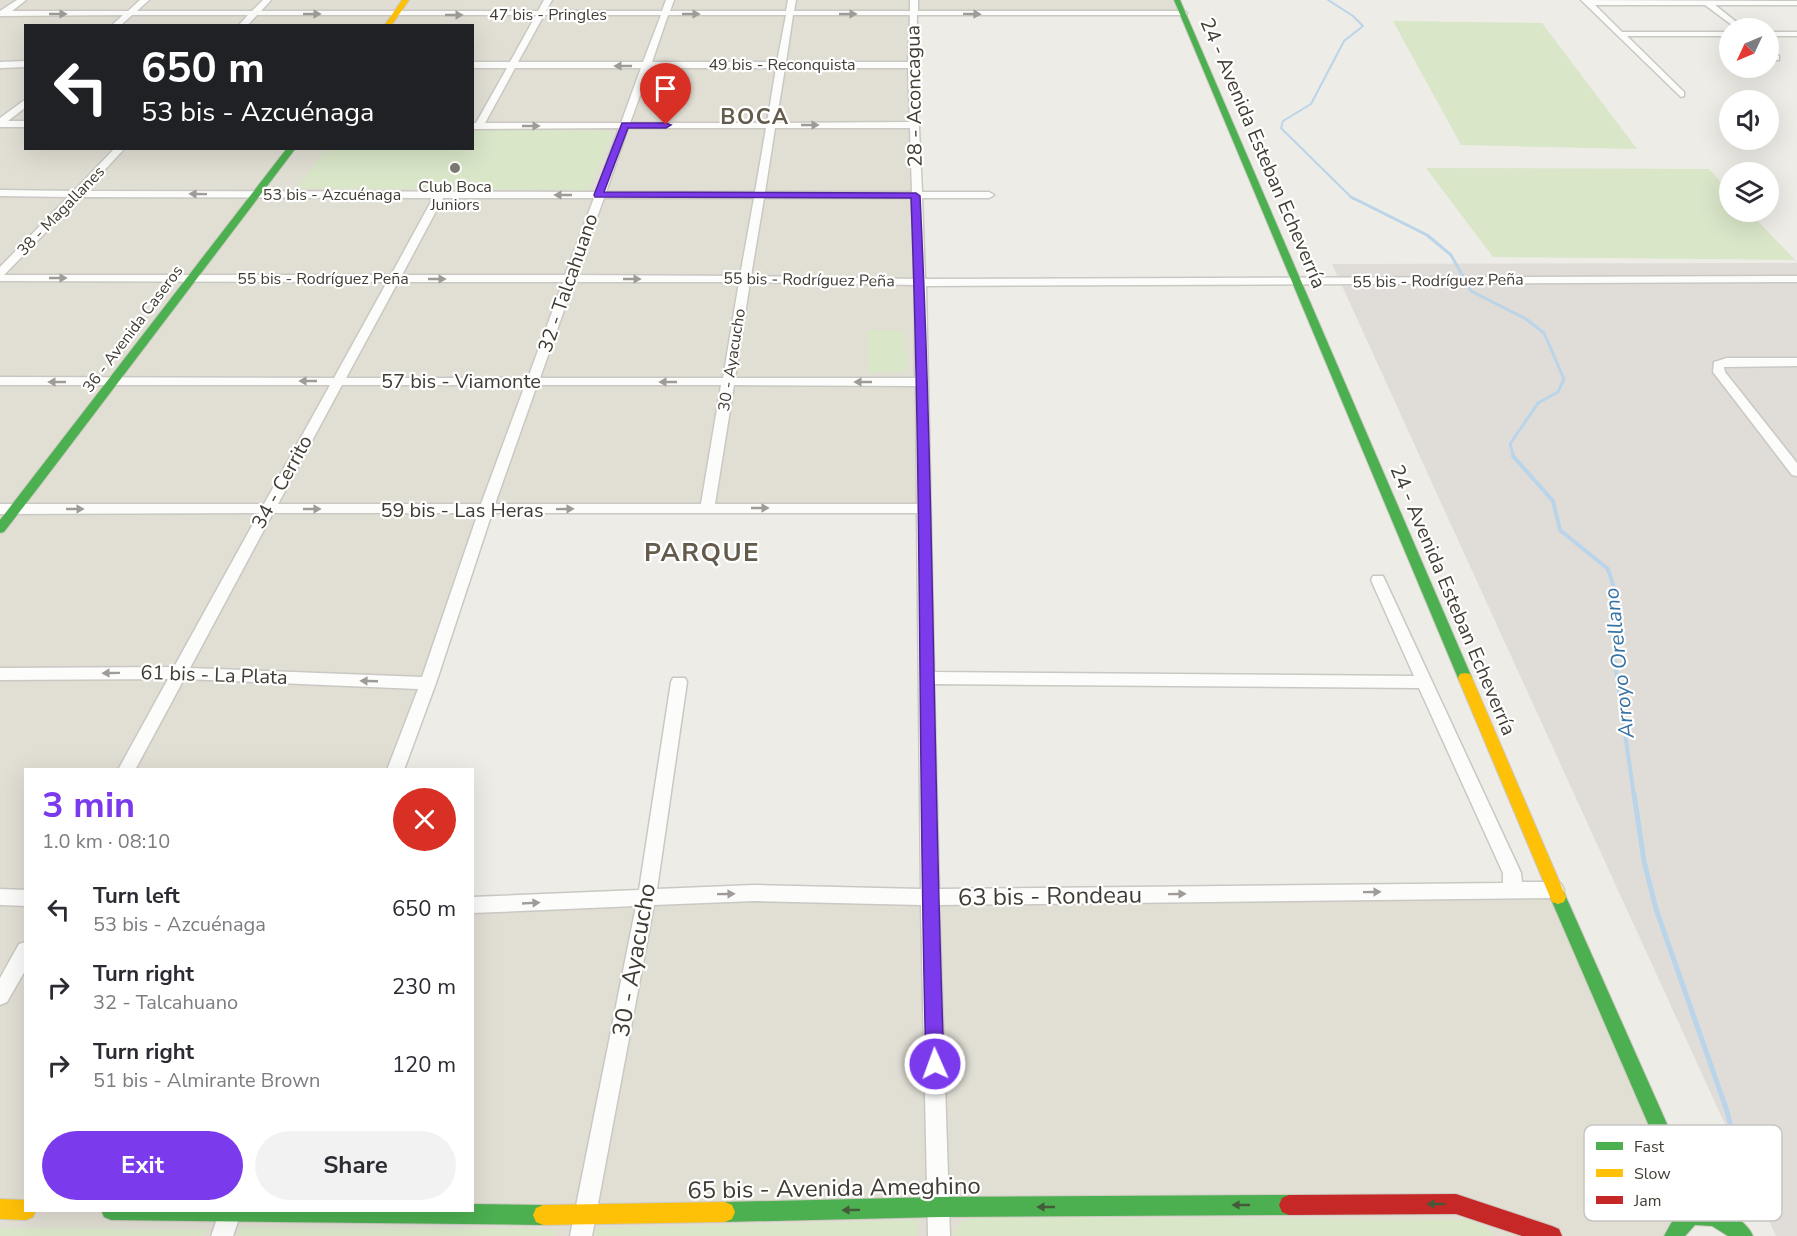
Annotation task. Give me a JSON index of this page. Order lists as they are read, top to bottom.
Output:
{
  "streets": {
    "main road": ["24 - Avenida Esteban Echeverría", "36 - Avenida Caseros", "65 bis - Avenida Ameghino"],
    "street": [
      "47 bis - Pringles",
      "49 bis - Reconquista",
      "28 - Aconcagua",
      "53 bis - Azcuénaga",
      "38 - Magallanes",
      "55 bis - Rodríguez Peña",
      "32 - Talcahuano",
      "30 - Ayacucho",
      "57 bis - Viamonte",
      "34 - Cerrito",
      "59 bis - Las Heras",
      "61 bis - La Plata",
      "63 bis - Rondeau"
    ]
  },
  "crossings": [
    ["47 bis - Pringles", "28 - Aconcagua"],
    ["47 bis - Pringles", "24 - Avenida Esteban Echeverría"],
    ["47 bis - Pringles", "32 - Talcahuano"],
    ["47 bis - Pringles", "30 - Ayacucho"],
    ["49 bis - Reconquista", "28 - Aconcagua"],
    ["49 bis - Reconquista", "32 - Talcahuano"],
    ["49 bis - Reconquista", "30 - Ayacucho"],
    ["28 - Aconcagua", "53 bis - Azcuénaga"],
    ["28 - Aconcagua", "55 bis - Rodríguez Peña"],
    ["28 - Aconcagua", "57 bis - Viamonte"],
    ["28 - Aconcagua", "59 bis - Las Heras"],
    ["28 - Aconcagua", "63 bis - Rondeau"],
    ["28 - Aconcagua", "65 bis - Avenida Ameghino"],
    ["24 - Avenida Esteban Echeverría", "55 bis - Rodríguez Peña"],
    ["24 - Avenida Esteban Echeverría", "63 bis - Rondeau"],
    ["53 bis - Azcuénaga", "38 - Magallanes"],
    ["53 bis - Azcuénaga", "32 - Talcahuano"],
    ["53 bis - Azcuénaga", "36 - Avenida Caseros"],
    ["53 bis - Azcuénaga", "30 - Ayacucho"],
    ["53 bis - Azcuénaga", "34 - Cerrito"],
    ["55 bis - Rodríguez Peña", "32 - Talcahuano"],
    ["55 bis - Rodríguez Peña", "36 - Avenida Caseros"],
    ["55 bis - Rodríguez Peña", "30 - Ayacucho"],
    ["55 bis - Rodríguez Peña", "34 - Cerrito"],
    ["32 - Talcahuano", "57 bis - Viamonte"],
    ["32 - Talcahuano", "59 bis - Las Heras"],
    ["32 - Talcahuano", "61 bis - La Plata"],
    ["36 - Avenida Caseros", "57 bis - Viamonte"],
    ["36 - Avenida Caseros", "59 bis - Las Heras"],
    ["30 - Ayacucho", "57 bis - Viamonte"],
    ["30 - Ayacucho", "59 bis - Las Heras"],
    ["30 - Ayacucho", "63 bis - Rondeau"],
    ["30 - Ayacucho", "65 bis - Avenida Ameghino"],
    ["57 bis - Viamonte", "34 - Cerrito"],
    ["34 - Cerrito", "59 bis - Las Heras"],
    ["34 - Cerrito", "61 bis - La Plata"]
  ],
  "one_way": [
    "57 bis - Viamonte",
    "59 bis - Las Heras",
    "61 bis - La Plata",
    "63 bis - Rondeau",
    "65 bis - Avenida Ameghino"
  ],
  "districts": ["BOCA", "PARQUE"],
  "water": ["Arroyo Orellano"],
  "places": ["Club Boca Juniors"],
  "legend": ["Fast", "Slow", "Jam"],
  "north": "bottom left",
  "page": {
    "turn": ["650 m", "53 bis - Azcuénaga"],
    "heading": ["3 min", "1.0 km · 08:10"],
    "list": [
      {
        "name": "Turn left",
        "note": "53 bis - Azcuénaga",
        "value": "650 m"
      },
      {
        "name": "Turn right",
        "note": "32 - Talcahuano",
        "value": "230 m"
      },
      {
        "name": "Turn right",
        "note": "51 bis - Almirante Brown",
        "value": "120 m"
      }
    ],
    "buttons": ["Exit", "Share"]
  }
}
